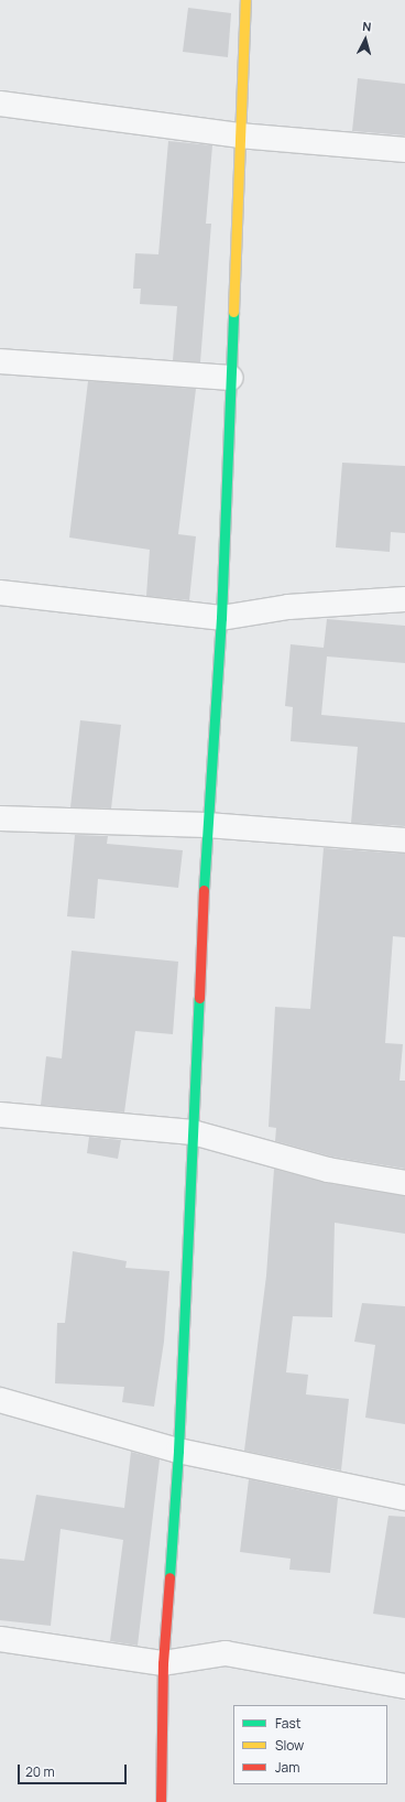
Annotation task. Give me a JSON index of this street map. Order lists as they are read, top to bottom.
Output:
{
  "legend": ["Fast", "Slow", "Jam"],
  "scale_bar": "20 m",
  "north": "top"
}
